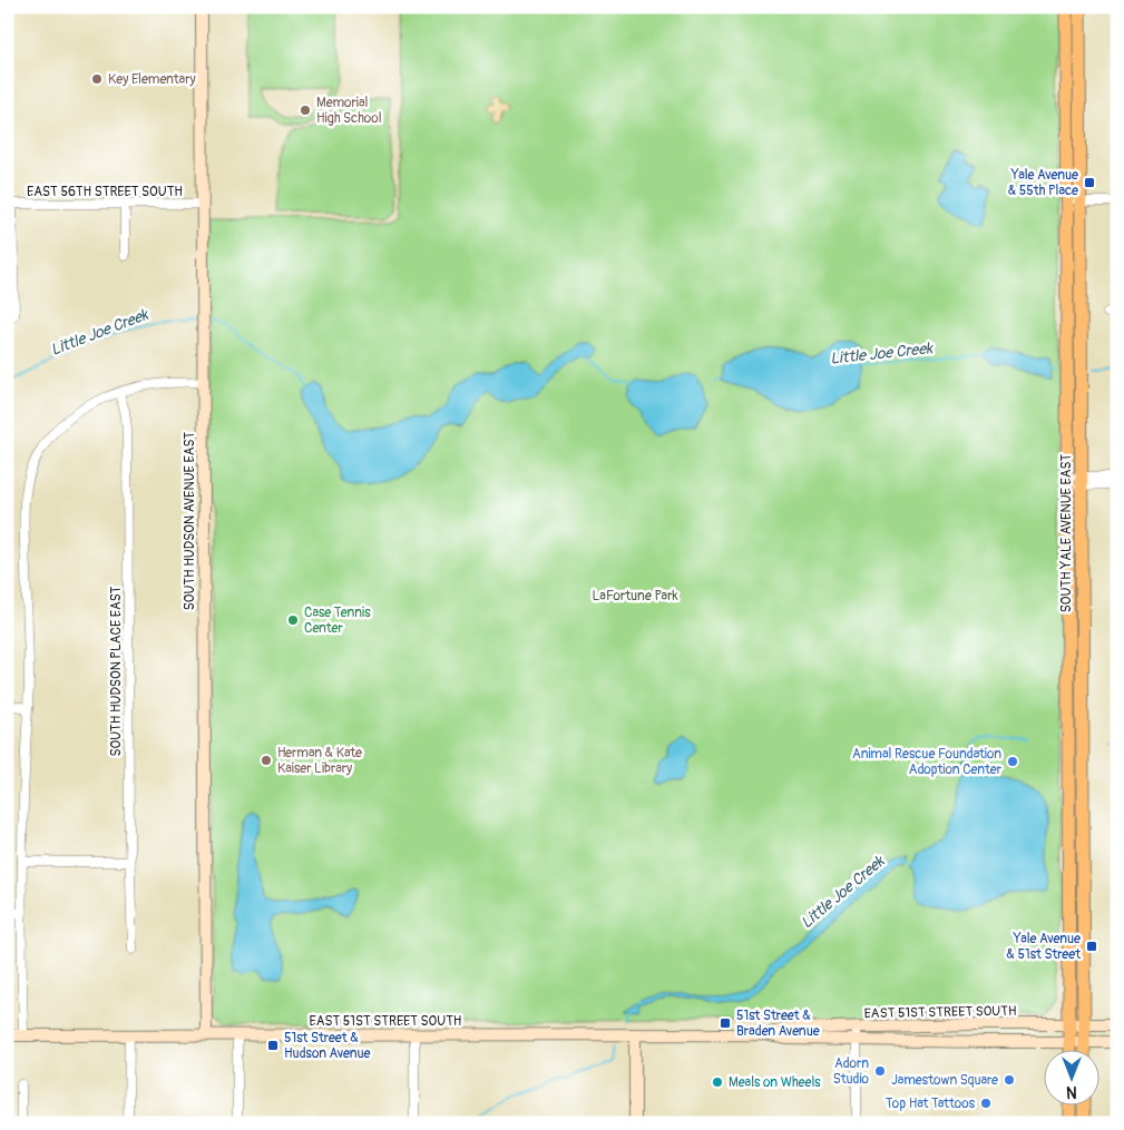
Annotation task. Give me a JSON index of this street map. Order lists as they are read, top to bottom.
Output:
{
  "streets": {
    "main road": ["SOUTH HUDSON AVENUE EAST", "SOUTH YALE AVENUE EAST", "EAST 51ST STREET SOUTH"],
    "street": ["EAST 56TH STREET SOUTH", "SOUTH HUDSON PLACE EAST"]
  },
  "crossings": [
    ["EAST 56TH STREET SOUTH", "SOUTH HUDSON AVENUE EAST"],
    ["SOUTH HUDSON AVENUE EAST", "EAST 51ST STREET SOUTH"],
    ["SOUTH YALE AVENUE EAST", "EAST 51ST STREET SOUTH"]
  ],
  "water": ["Little Joe Creek"],
  "parks": ["LaFortune Park"],
  "places": {
    "other": [
      "Key Elementary",
      "Memorial High School",
      "Case Tennis Center",
      "Herman & Kate Kaiser Library",
      "Animal Rescue Foundation Adoption Center",
      "Adorn Studio",
      "Jamestown Square",
      "Meals on Wheels",
      "Top Hat Tattoos"
    ],
    "transit": [
      "Yale Avenue & 55th Place",
      "Yale Avenue & 51st Street",
      "51st Street & Braden Avenue",
      "51st Street & Hudson Avenue"
    ]
  },
  "north": "bottom"
}
